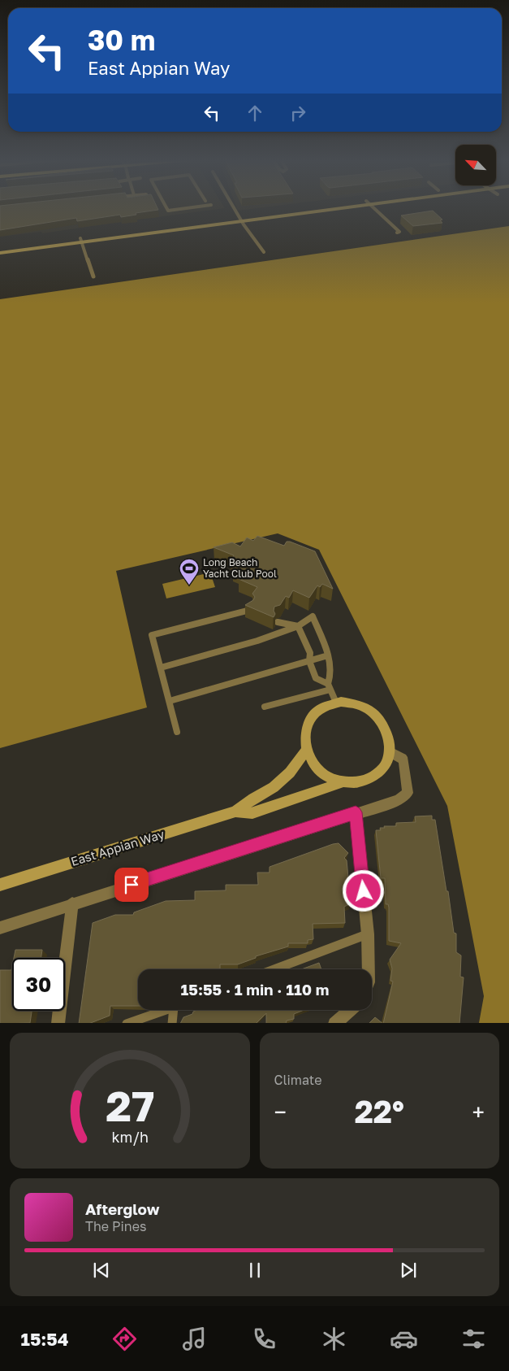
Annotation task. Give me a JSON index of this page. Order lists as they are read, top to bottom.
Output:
{
  "streets": {
    "main road": ["East Appian Way"]
  },
  "places": {
    "sports": ["Long Beach Yacht Club Pool"]
  },
  "north": "top left",
  "page": {
    "turn": ["30 m", "East Appian Way"],
    "limit": "30",
    "trip": "15:55 · 1 min · 110 m",
    "tile": "Climate",
    "heat": ["−", "22°", "+"],
    "song": ["Afterglow", "The Pines"],
    "tabs": "15:54",
    "gauge": ["27", "km/h"]
  }
}
